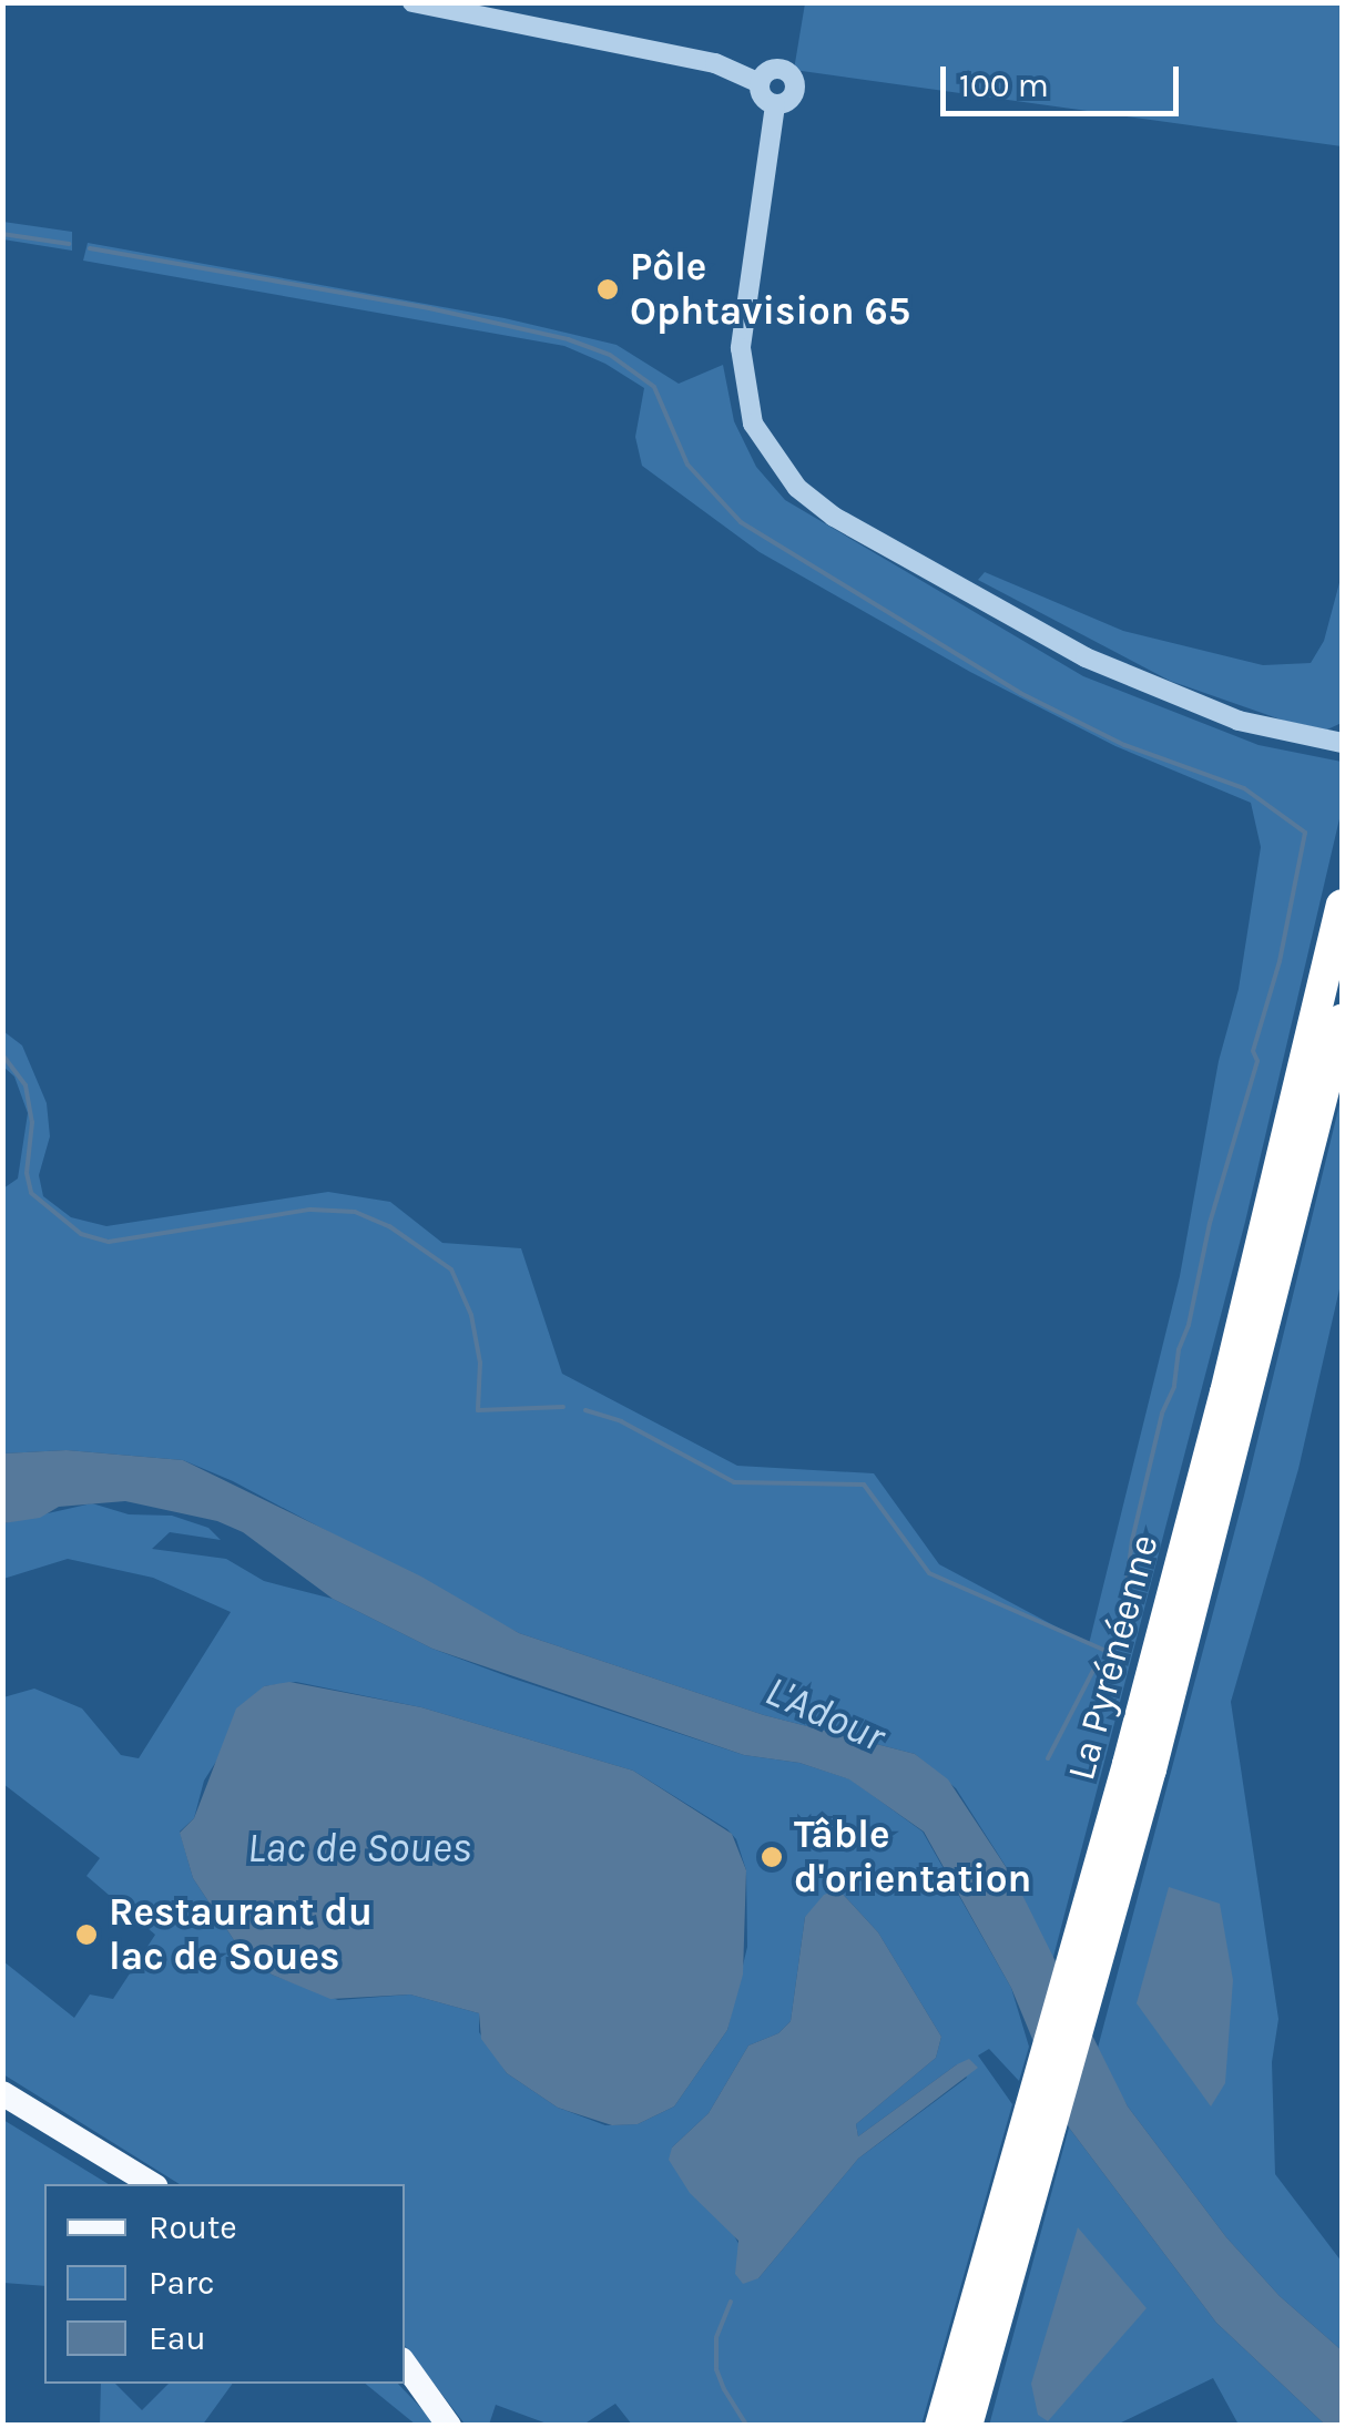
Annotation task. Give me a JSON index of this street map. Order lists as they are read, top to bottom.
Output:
{
  "streets": {
    "highway": ["La Pyrénéenne"]
  },
  "water": ["L'Adour", "Lac de Soues"],
  "places": ["Pôle Ophtavision 65", "Tâble d'orientation", "Restaurant du lac de Soues"],
  "legend": ["Route", "Parc", "Eau"],
  "scale_bar": "100 m"
}
